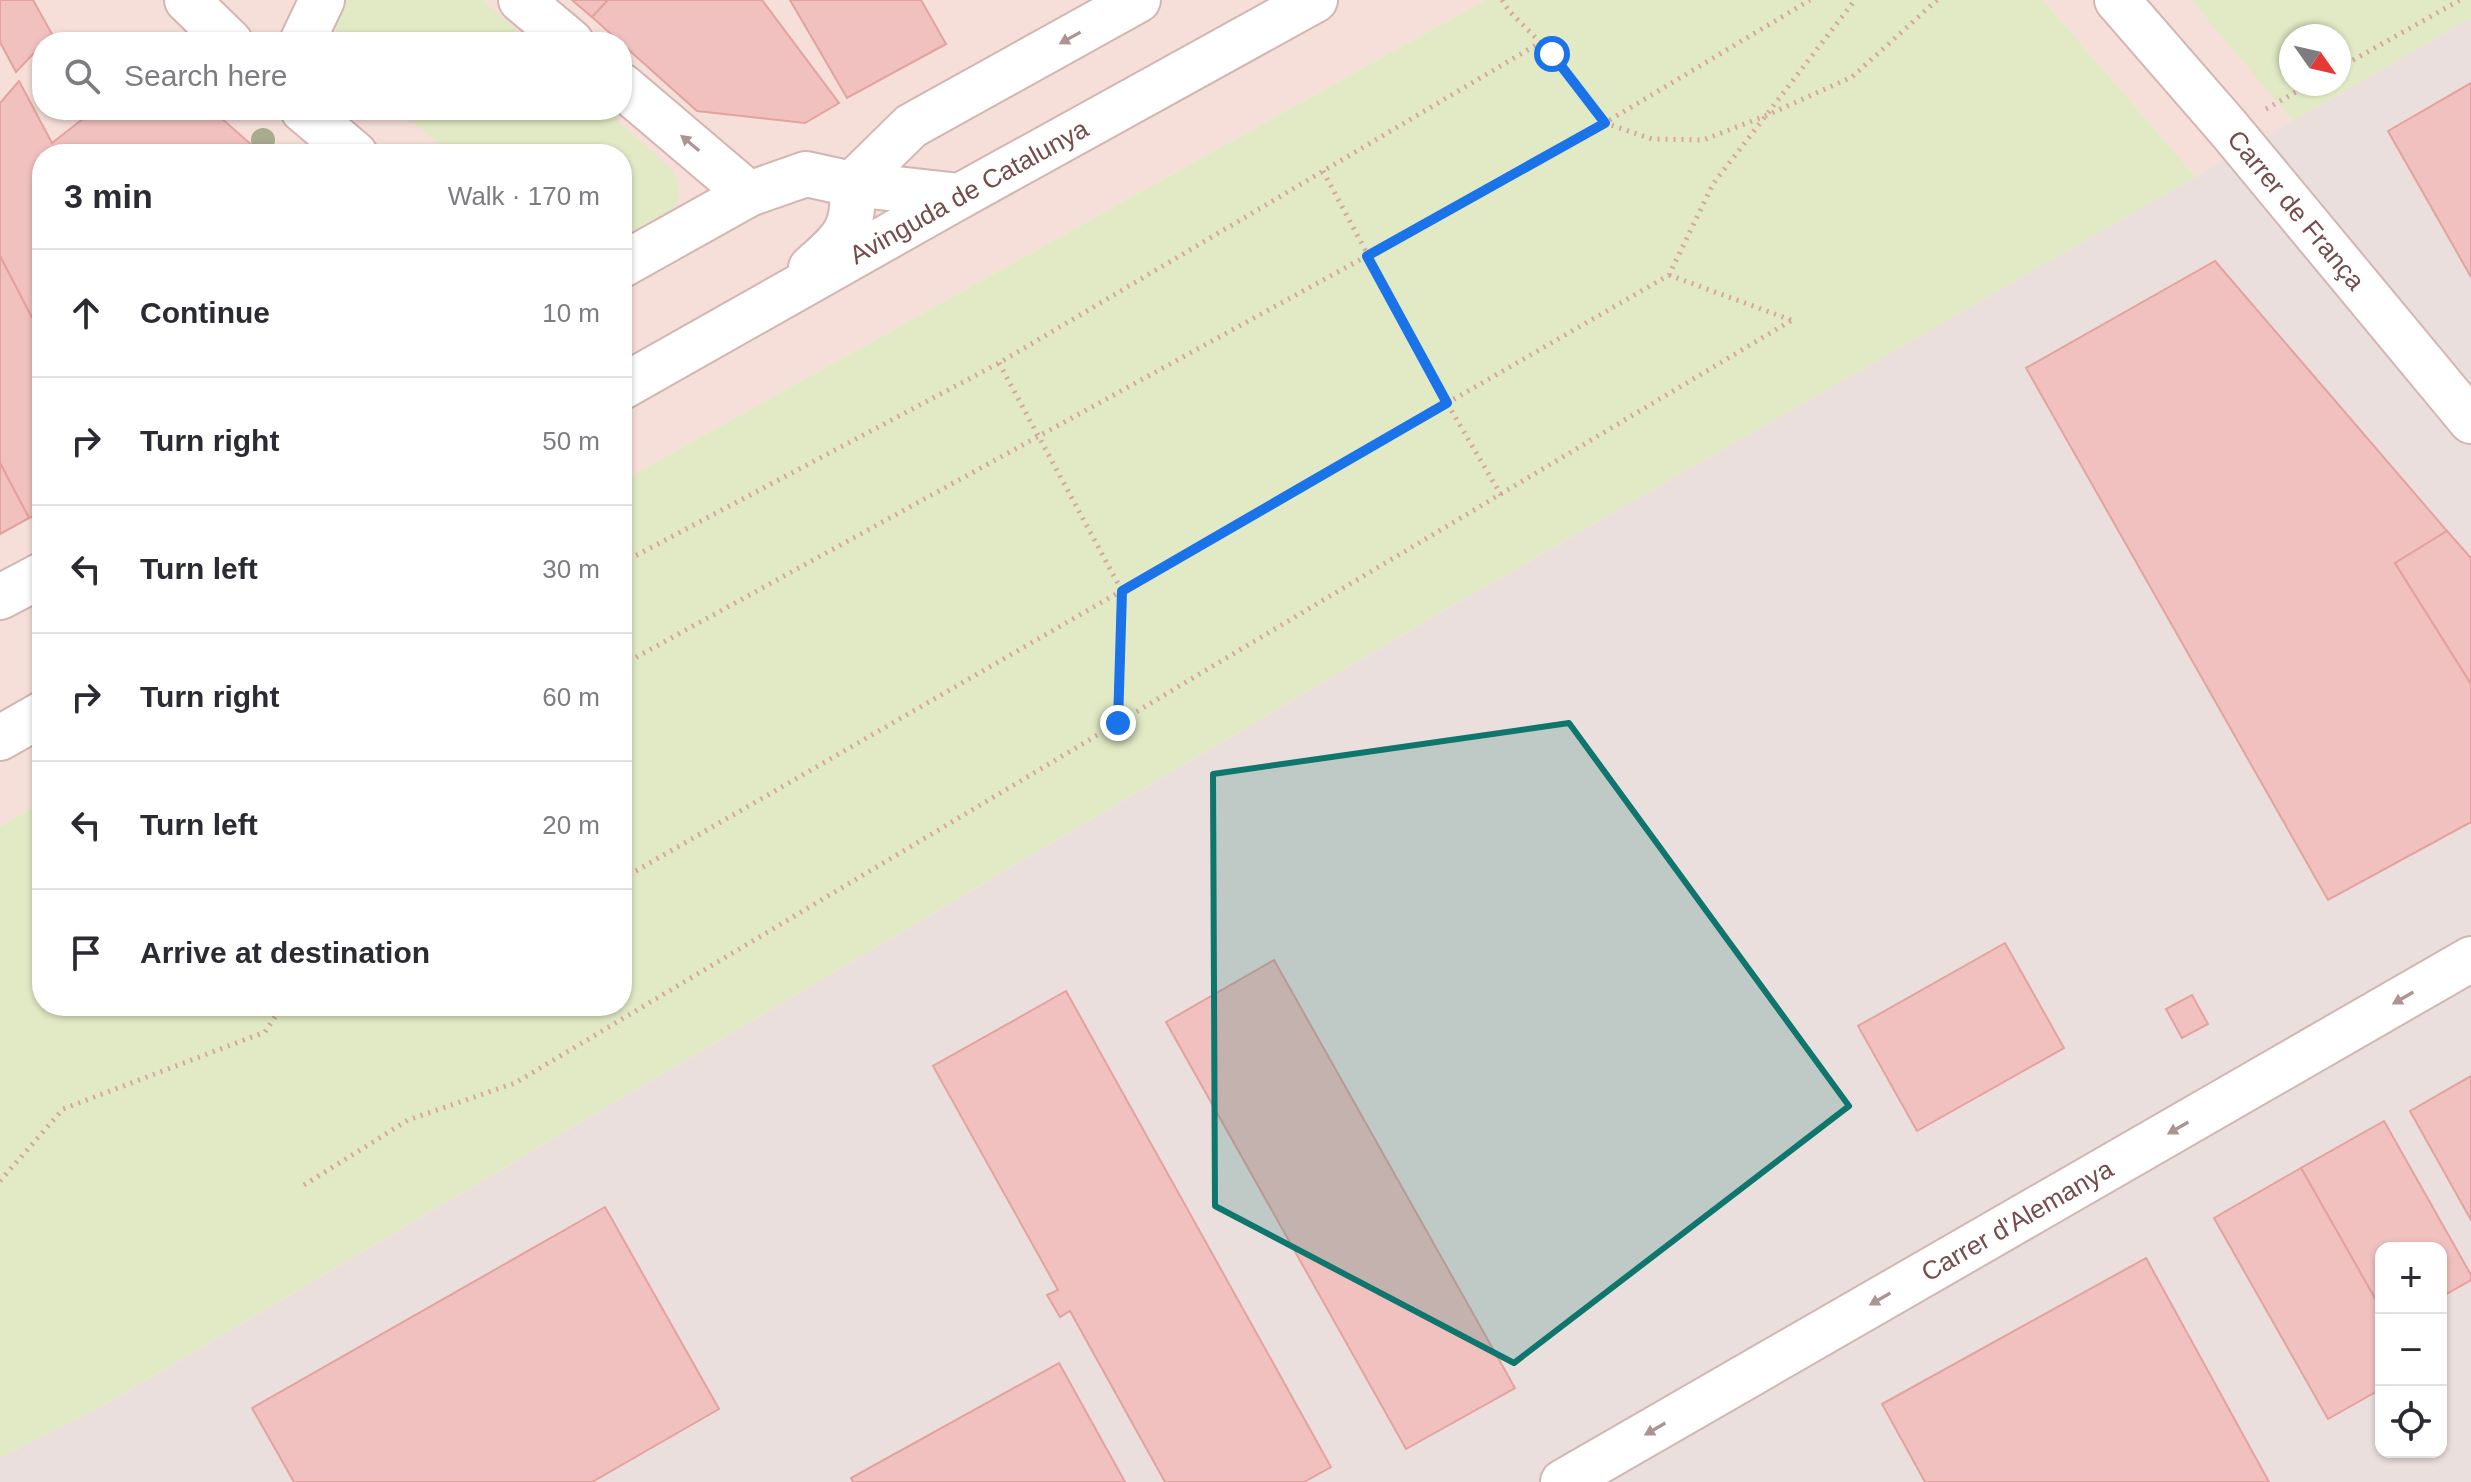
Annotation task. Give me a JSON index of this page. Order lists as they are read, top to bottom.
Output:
{
  "streets": {
    "street": ["Avinguda de Catalunya", "Carrer de França", "Carrer d'Alemanya"]
  },
  "one_way": ["Carrer d'Alemanya"],
  "north": "bottom right",
  "page": {
    "search": "Search here",
    "heading": ["3 min", "Walk · 170 m"],
    "list": [
      ["Continue", "10 m"],
      ["Turn right", "50 m"],
      ["Turn left", "30 m"],
      ["Turn right", "60 m"],
      ["Turn left", "20 m"],
      "Arrive at destination"
    ],
    "map_buttons": ["+", "−"]
  }
}
